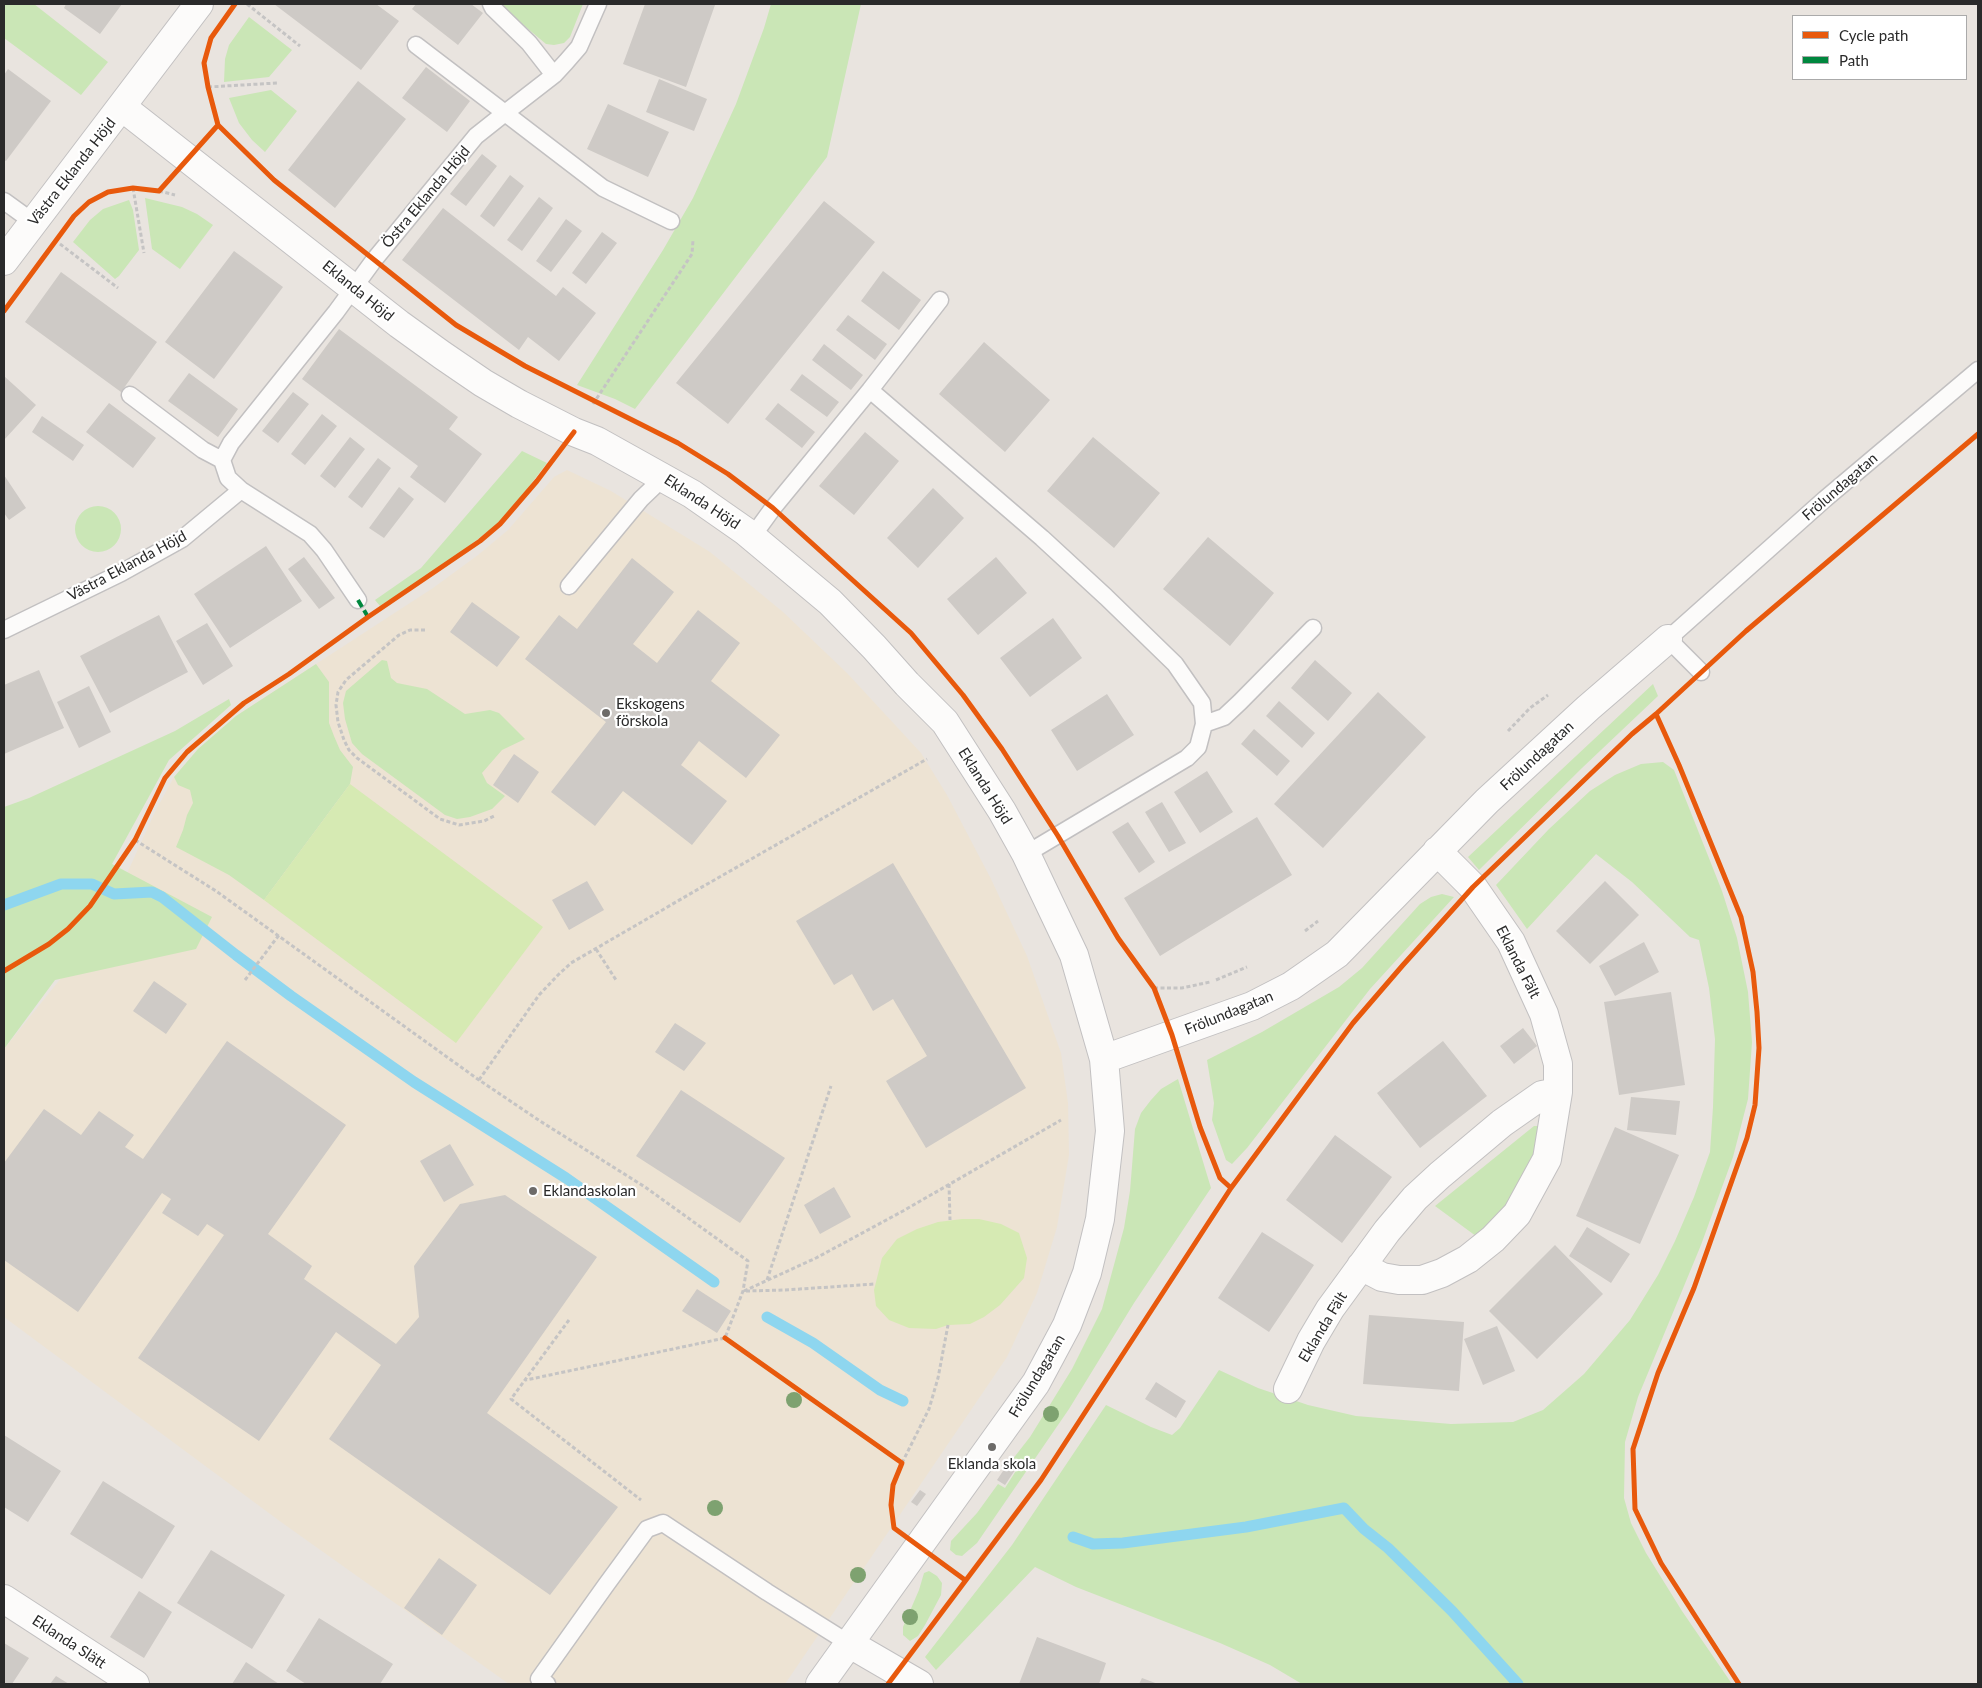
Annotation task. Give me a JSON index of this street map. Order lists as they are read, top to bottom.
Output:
{
  "streets": {
    "street": [
      "Västra Eklanda Höjd",
      "Eklanda Höjd",
      "Frölundagatan",
      "Eklanda Fält",
      "Eklanda Slätt"
    ],
    "lane": ["Östra Eklanda Höjd"]
  },
  "crossings": [
    ["Västra Eklanda Höjd", "Eklanda Höjd"],
    ["Östra Eklanda Höjd", "Eklanda Höjd"],
    ["Eklanda Höjd", "Frölundagatan"],
    ["Frölundagatan", "Eklanda Fält"]
  ],
  "places": ["Ekskogens förskola", "Eklandaskolan", "Eklanda skola"],
  "legend": ["Cycle path", "Path"]
}
